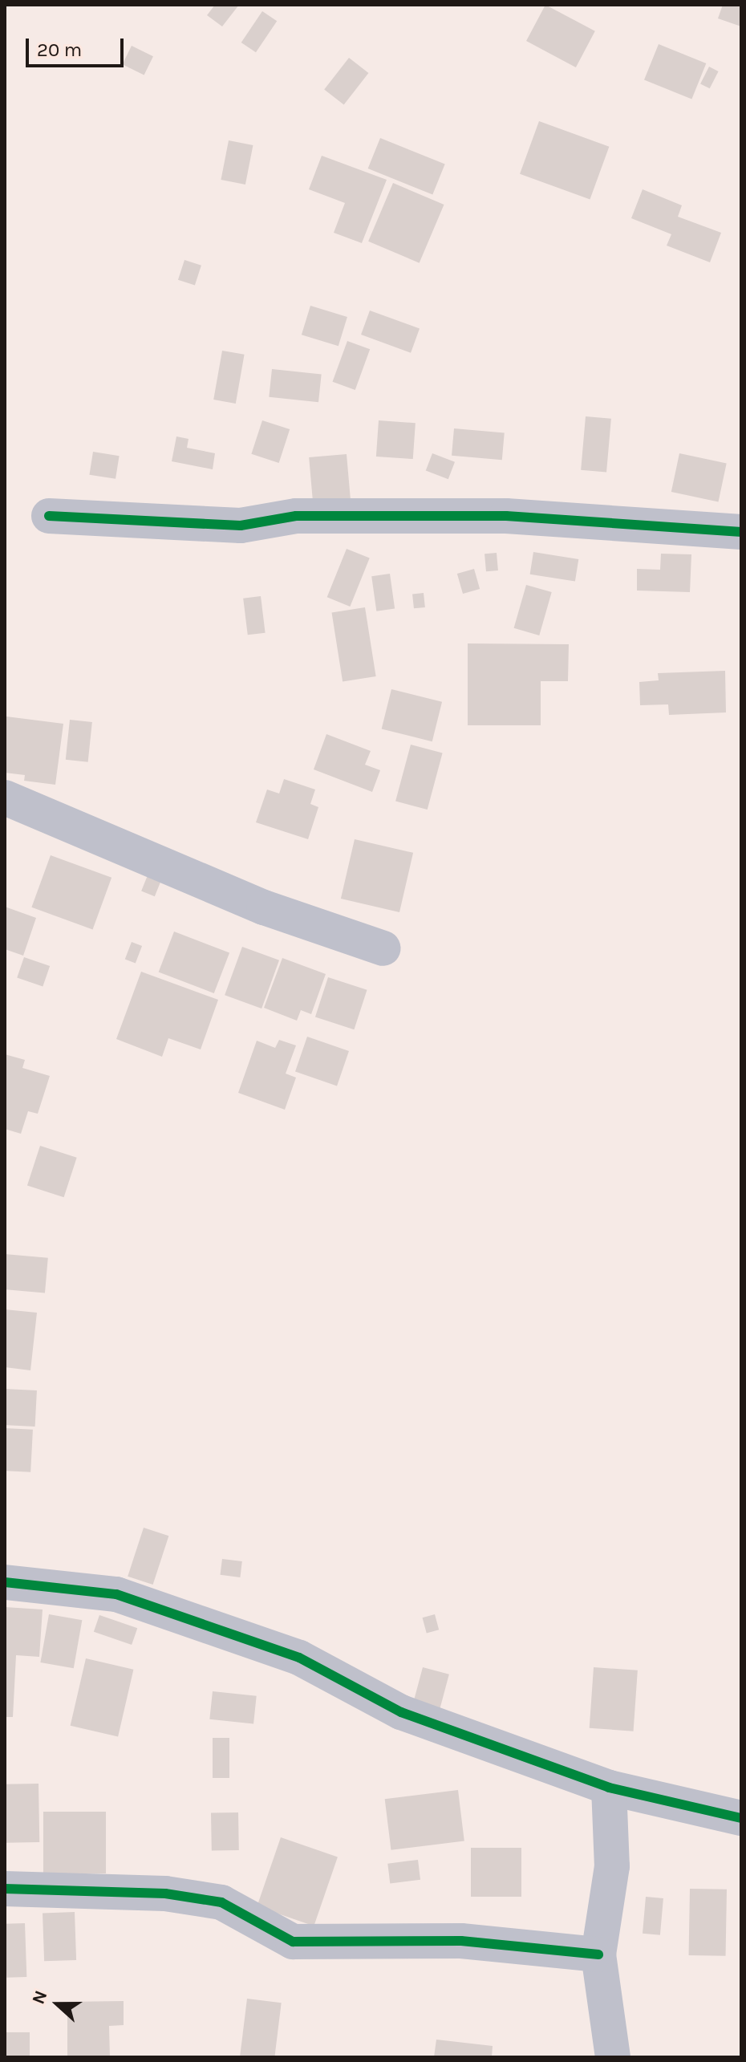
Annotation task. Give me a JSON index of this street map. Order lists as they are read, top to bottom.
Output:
{
  "scale_bar": "20 m",
  "north": "left"
}
